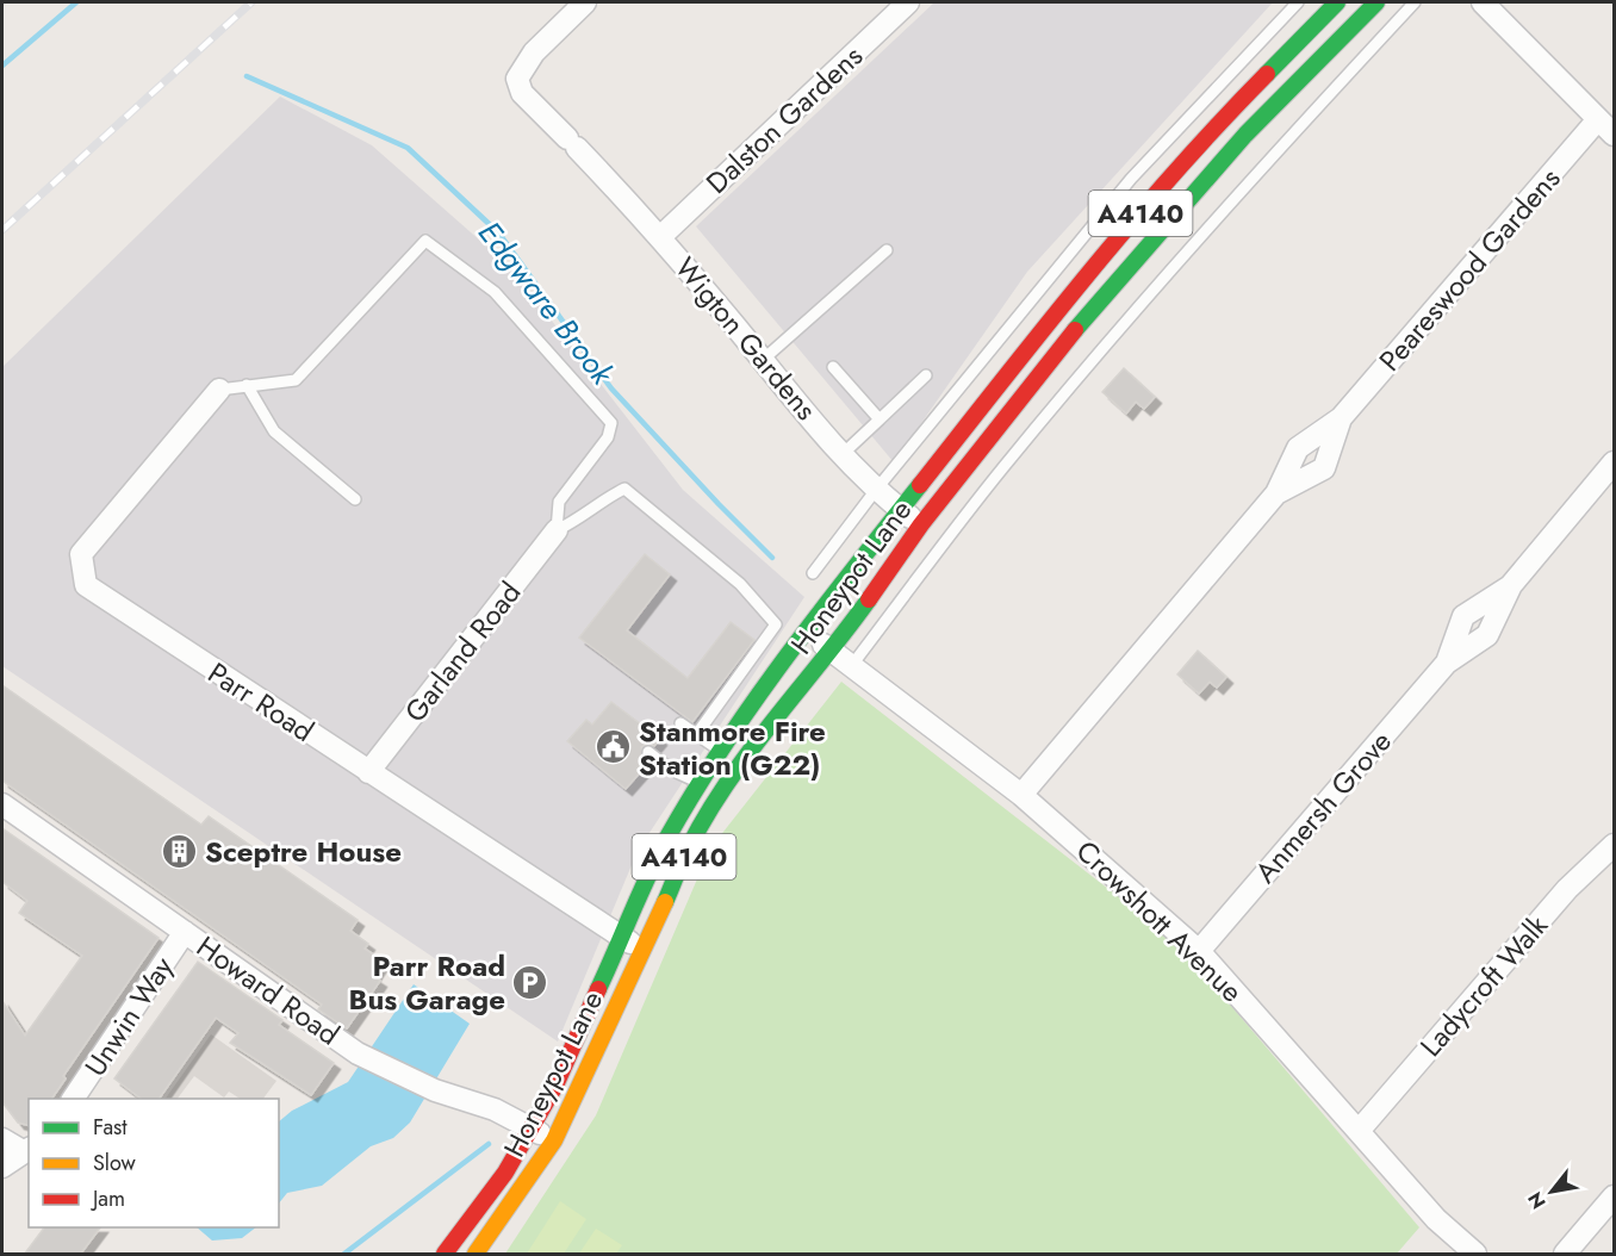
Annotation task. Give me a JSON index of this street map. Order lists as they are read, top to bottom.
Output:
{
  "streets": {
    "main road": ["A4140", "Honeypot Lane"],
    "street": [
      "Dalston Gardens",
      "Peareswood Gardens",
      "Wigton Gardens",
      "Garland Road",
      "Parr Road",
      "Anmersh Grove",
      "Crowshott Avenue",
      "Ladycroft Walk",
      "Howard Road",
      "Unwin Way"
    ]
  },
  "crossings": [
    ["Dalston Gardens", "Wigton Gardens"],
    ["Peareswood Gardens", "Crowshott Avenue"],
    ["Wigton Gardens", "Honeypot Lane"],
    ["Honeypot Lane", "Parr Road"],
    ["Honeypot Lane", "Crowshott Avenue"],
    ["Honeypot Lane", "Howard Road"],
    ["Garland Road", "Parr Road"],
    ["Anmersh Grove", "Crowshott Avenue"],
    ["Crowshott Avenue", "Ladycroft Walk"],
    ["Howard Road", "Unwin Way"]
  ],
  "water": ["Edgware Brook"],
  "places": {
    "public building": ["Stanmore Fire Station (G22)"],
    "building": ["Sceptre House"],
    "parking": ["Parr Road Bus Garage"]
  },
  "legend": ["Fast", "Slow", "Jam"],
  "north": "bottom left"
}
